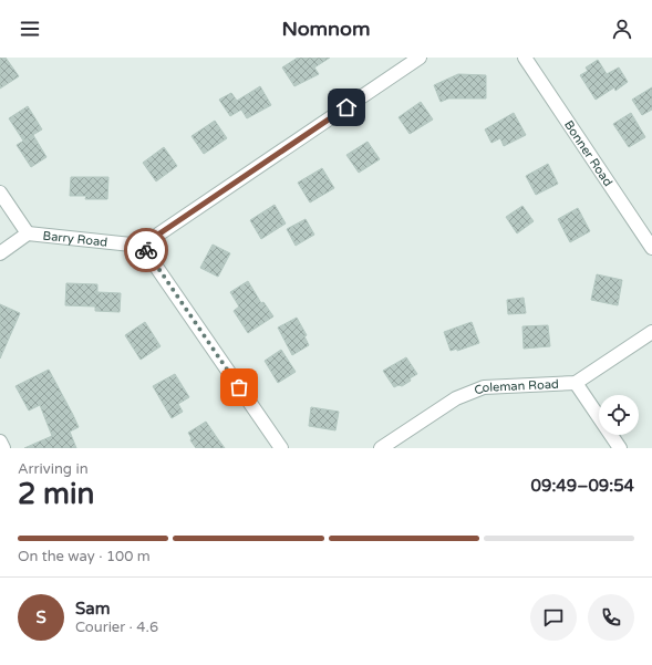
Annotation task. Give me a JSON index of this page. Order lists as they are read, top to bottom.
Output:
{
  "streets": {
    "street": ["Bonner Road", "Barry Road", "Coleman Road"]
  },
  "page": {
    "header": "Nomnom",
    "heading": ["2 min", "Arriving in", "09:49–09:54"],
    "panel": ["Sam", "Courier · 4.6"],
    "bar": "On the way · 100 m",
    "round": "S"
  }
}
